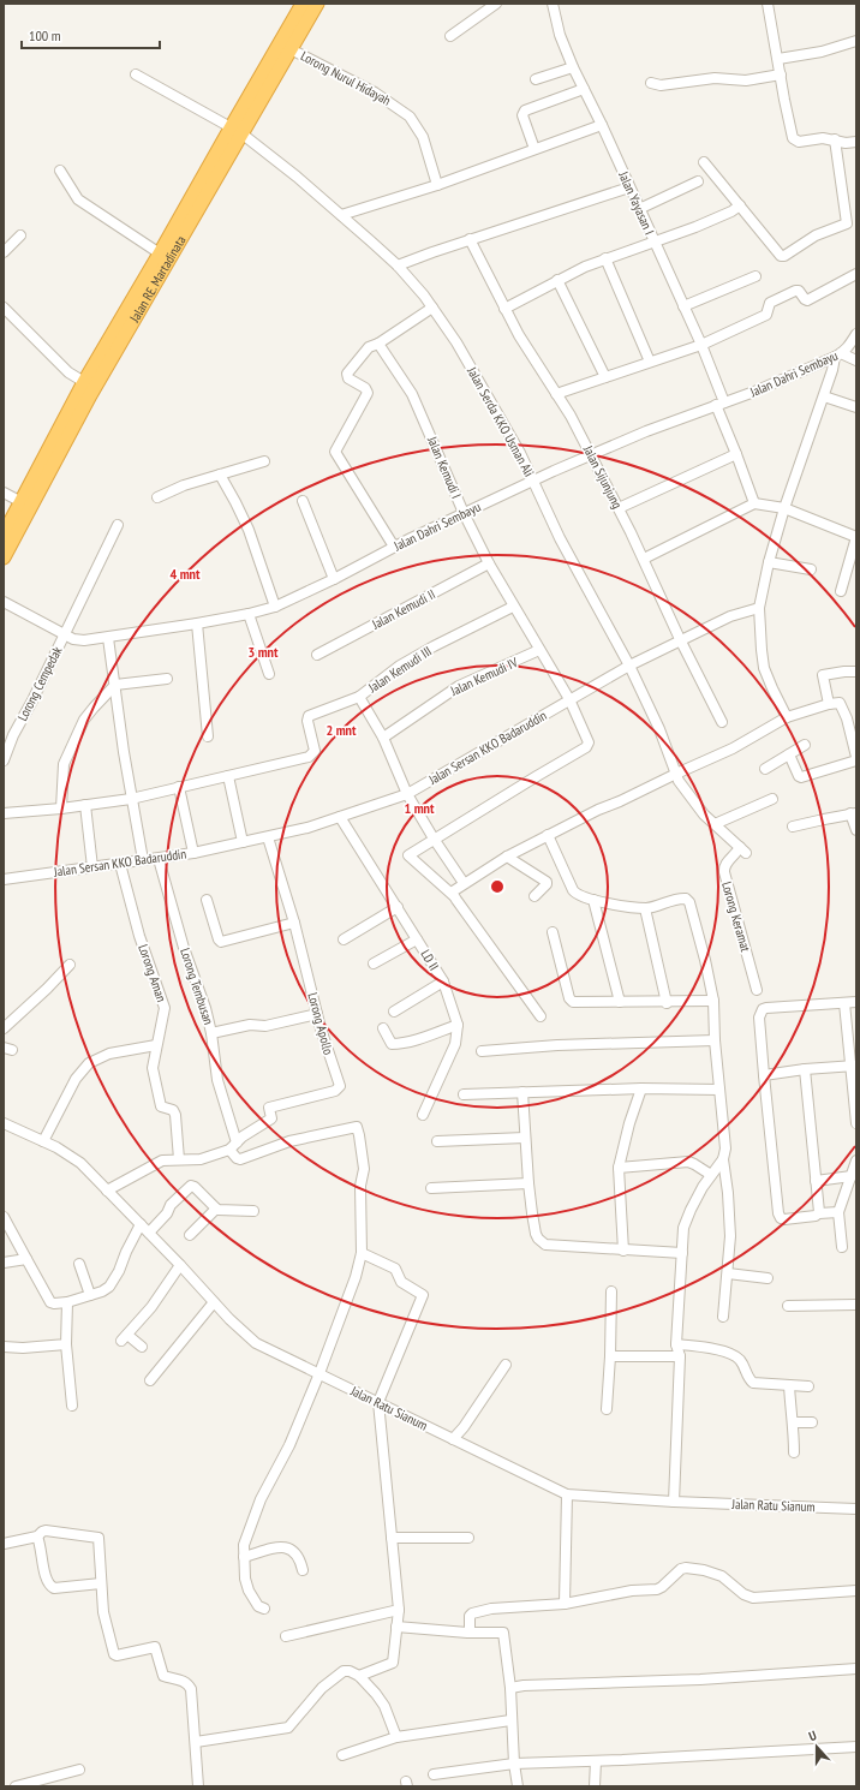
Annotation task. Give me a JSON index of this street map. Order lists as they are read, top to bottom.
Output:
{
  "streets": {
    "highway": ["Jalan RE. Martadinata"],
    "street": [
      "Lorong Nurul Hidayah",
      "Jalan Yayasan I",
      "Jalan Dahri Sembayu",
      "Jalan Serda KKO Usman Ali",
      "Jalan Kemudi I",
      "Jalan Sijunjung",
      "Jalan Kemudi II",
      "Jalan Kemudi III",
      "Jalan Kemudi IV",
      "Lorong Cempedak",
      "Jalan Sersan KKO Badaruddin",
      "Lorong Keramat",
      "LD II",
      "Lorong Aman",
      "Lorong Tembusan",
      "Lorong Apollo",
      "Jalan Ratu Sianum"
    ]
  },
  "crossings": [
    ["Lorong Nurul Hidayah", "Jalan RE. Martadinata"],
    ["Jalan Yayasan I", "Jalan Dahri Sembayu"],
    ["Jalan RE. Martadinata", "Jalan Serda KKO Usman Ali"],
    ["Jalan Dahri Sembayu", "Jalan Serda KKO Usman Ali"],
    ["Jalan Dahri Sembayu", "Jalan Kemudi I"],
    ["Jalan Dahri Sembayu", "Jalan Sijunjung"],
    ["Jalan Dahri Sembayu", "Lorong Cempedak"],
    ["Jalan Serda KKO Usman Ali", "Jalan Sersan KKO Badaruddin"],
    ["Jalan Serda KKO Usman Ali", "Lorong Keramat"],
    ["Jalan Kemudi I", "Jalan Kemudi II"],
    ["Jalan Kemudi I", "Jalan Kemudi III"],
    ["Jalan Kemudi I", "Jalan Kemudi IV"],
    ["Jalan Kemudi I", "Jalan Sersan KKO Badaruddin"],
    ["Jalan Sijunjung", "Jalan Sersan KKO Badaruddin"],
    ["Jalan Kemudi III", "Jalan Kemudi IV"],
    ["Jalan Kemudi III", "Jalan Sersan KKO Badaruddin"],
    ["Jalan Sersan KKO Badaruddin", "LD II"],
    ["Jalan Sersan KKO Badaruddin", "Lorong Aman"],
    ["Jalan Sersan KKO Badaruddin", "Lorong Tembusan"],
    ["Jalan Sersan KKO Badaruddin", "Lorong Apollo"],
    ["Lorong Tembusan", "Lorong Apollo"]
  ],
  "scale_bar": "100 m",
  "north": "top",
  "rings": [
    "4 mnt",
    "3 mnt",
    "2 mnt",
    "1 mnt"
  ]
}
